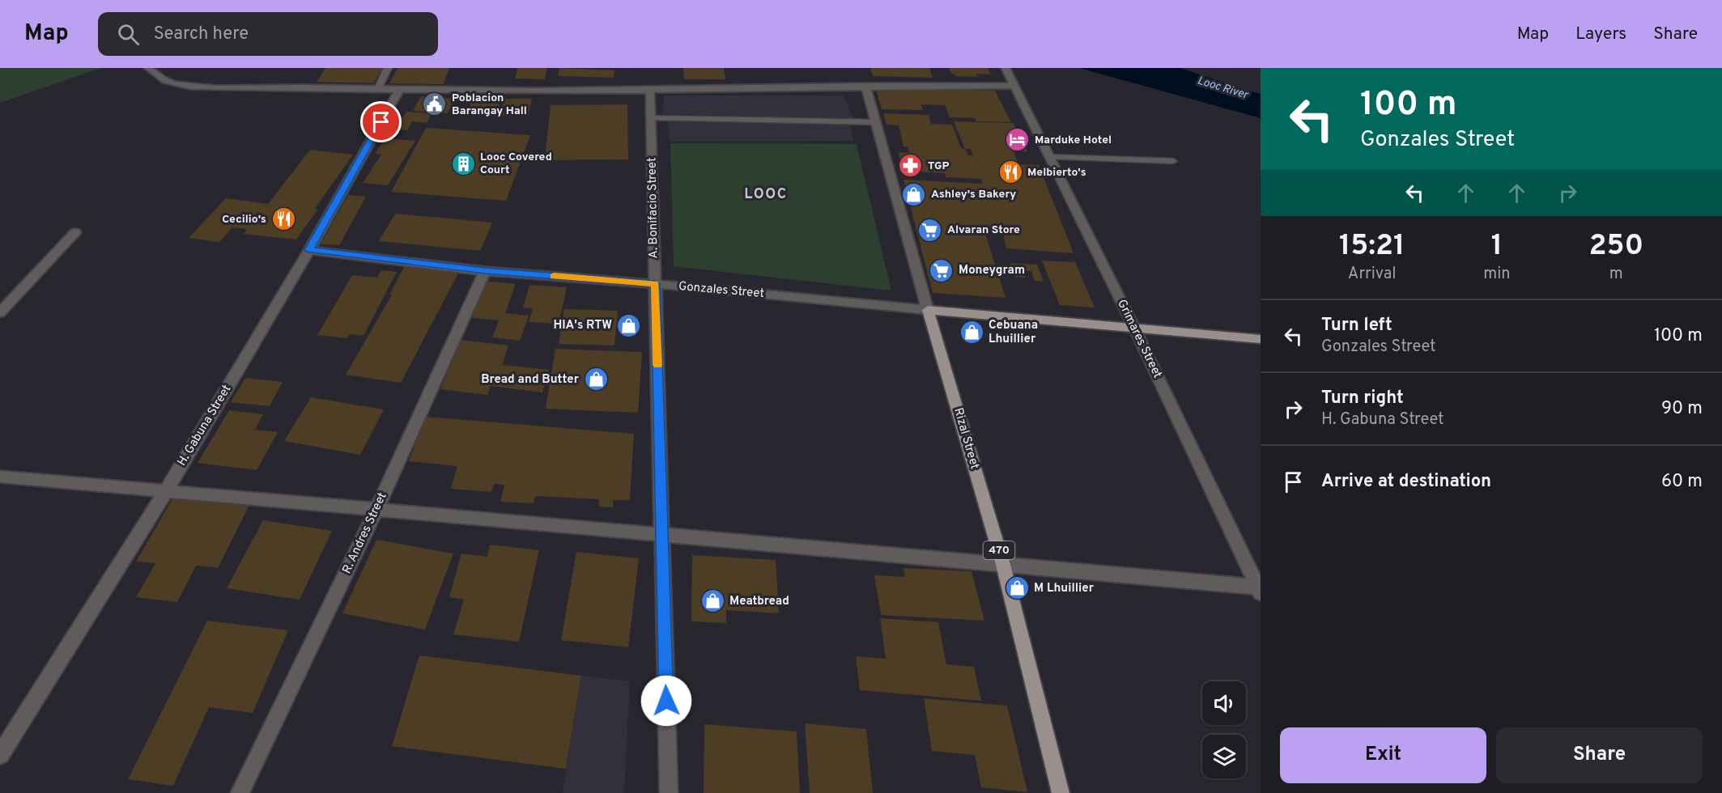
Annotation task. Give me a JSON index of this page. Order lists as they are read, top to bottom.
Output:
{
  "streets": {
    "main road": ["Gonzales Street", "Rizal Street", "470"],
    "street": [
      "A. Bonifacio Street",
      "Grimares Street",
      "H. Gabuna Street",
      "R. Andres Street"
    ]
  },
  "crossings": [
    ["A. Bonifacio Street", "Gonzales Street"],
    ["Gonzales Street", "Grimares Street"],
    ["Gonzales Street", "H. Gabuna Street"],
    ["Gonzales Street", "Rizal Street"],
    ["Gonzales Street", "R. Andres Street"]
  ],
  "districts": ["LOOC"],
  "water": ["Looc River"],
  "places": {
    "public building": ["Poblacion Barangay Hall"],
    "hotel": ["Marduke Hotel"],
    "building": ["Looc Covered Court"],
    "pharmacy": ["TGP"],
    "restaurant": ["Melbierto's", "Cecilio's"],
    "shop": [
      "Ashley's Bakery",
      "HIA's RTW",
      "Cebuana Lhuillier",
      "Bread and Butter",
      "M Lhuillier",
      "Meatbread"
    ],
    "supermarket": ["Alvaran Store", "Moneygram"]
  },
  "page": {
    "header": "Map",
    "search": "Search here",
    "nav": ["Map", "Layers", "Share"],
    "turn": ["100 m", "Gonzales Street"],
    "eta": [
      "15:21",
      "Arrival",
      "1",
      "min",
      "250",
      "m"
    ],
    "list": [
      {
        "name": "Turn left",
        "note": "Gonzales Street",
        "value": "100 m"
      },
      {
        "name": "Turn right",
        "note": "H. Gabuna Street",
        "value": "90 m"
      },
      {
        "name": "Arrive at destination",
        "value": "60 m"
      }
    ],
    "buttons": ["Exit", "Share"]
  }
}
